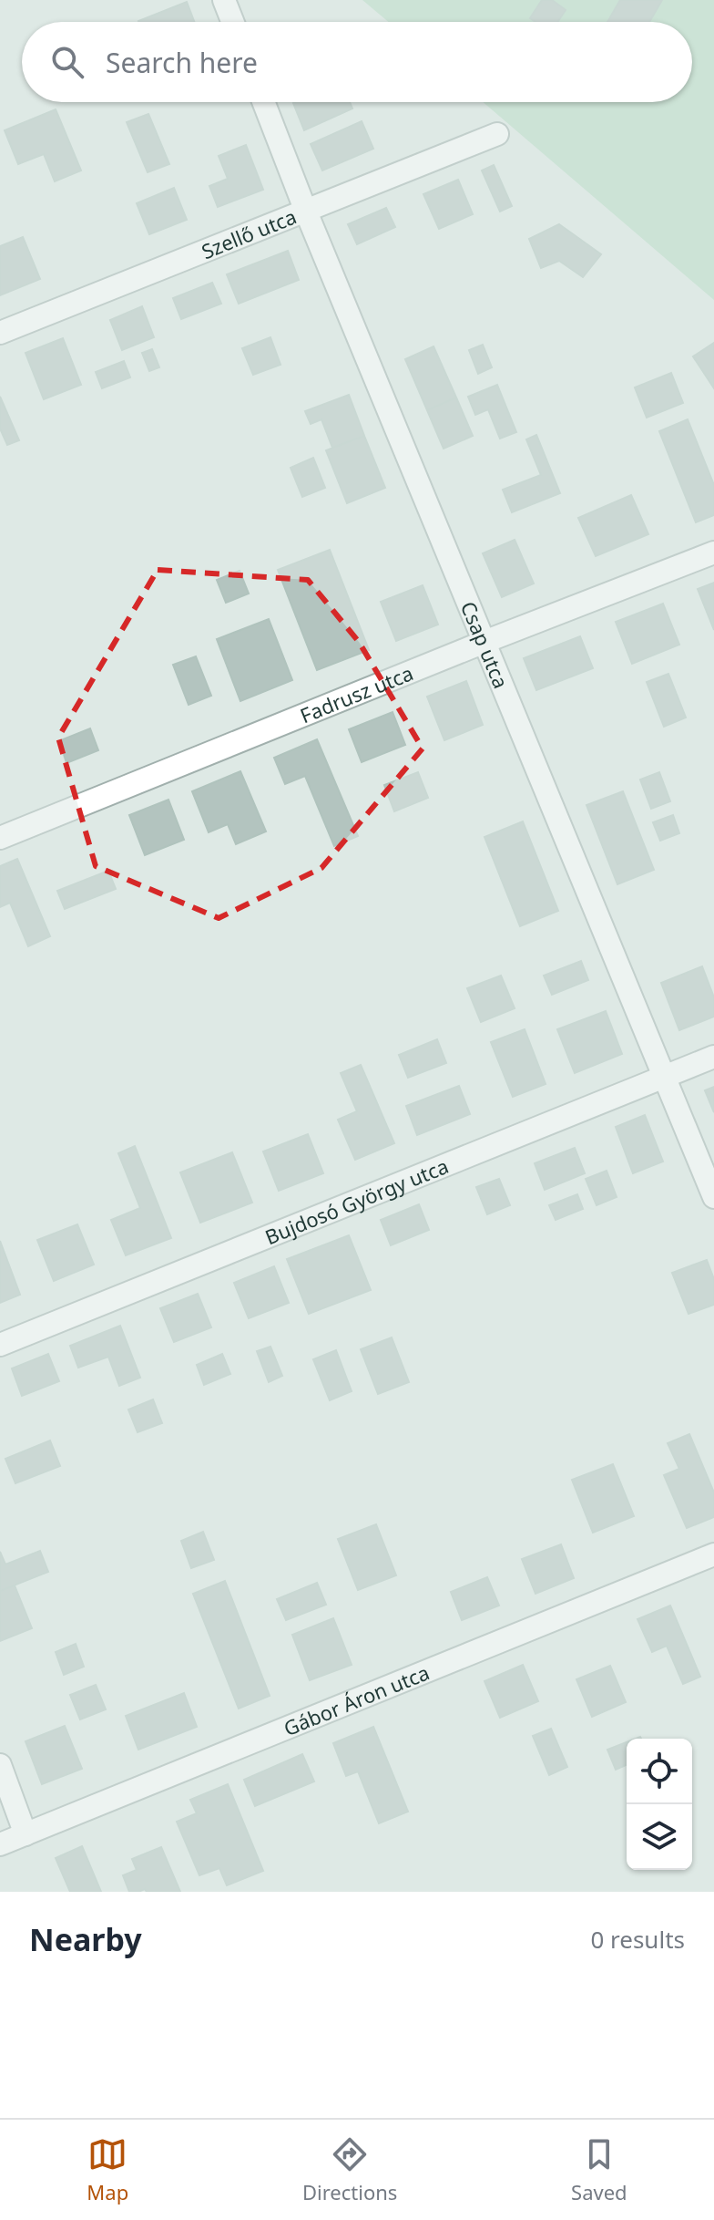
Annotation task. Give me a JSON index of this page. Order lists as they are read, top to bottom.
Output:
{
  "streets": {
    "street": [
      "Szellő utca",
      "Csap utca",
      "Fadrusz utca",
      "Bujdosó György utca",
      "Gábor Áron utca"
    ]
  },
  "crossings": [
    ["Szellő utca", "Csap utca"],
    ["Csap utca", "Fadrusz utca"],
    ["Csap utca", "Bujdosó György utca"]
  ],
  "page": {
    "search": "Search here",
    "heading": ["Nearby", "0 results"],
    "nav": ["Map", "Directions", "Saved"]
  }
}
